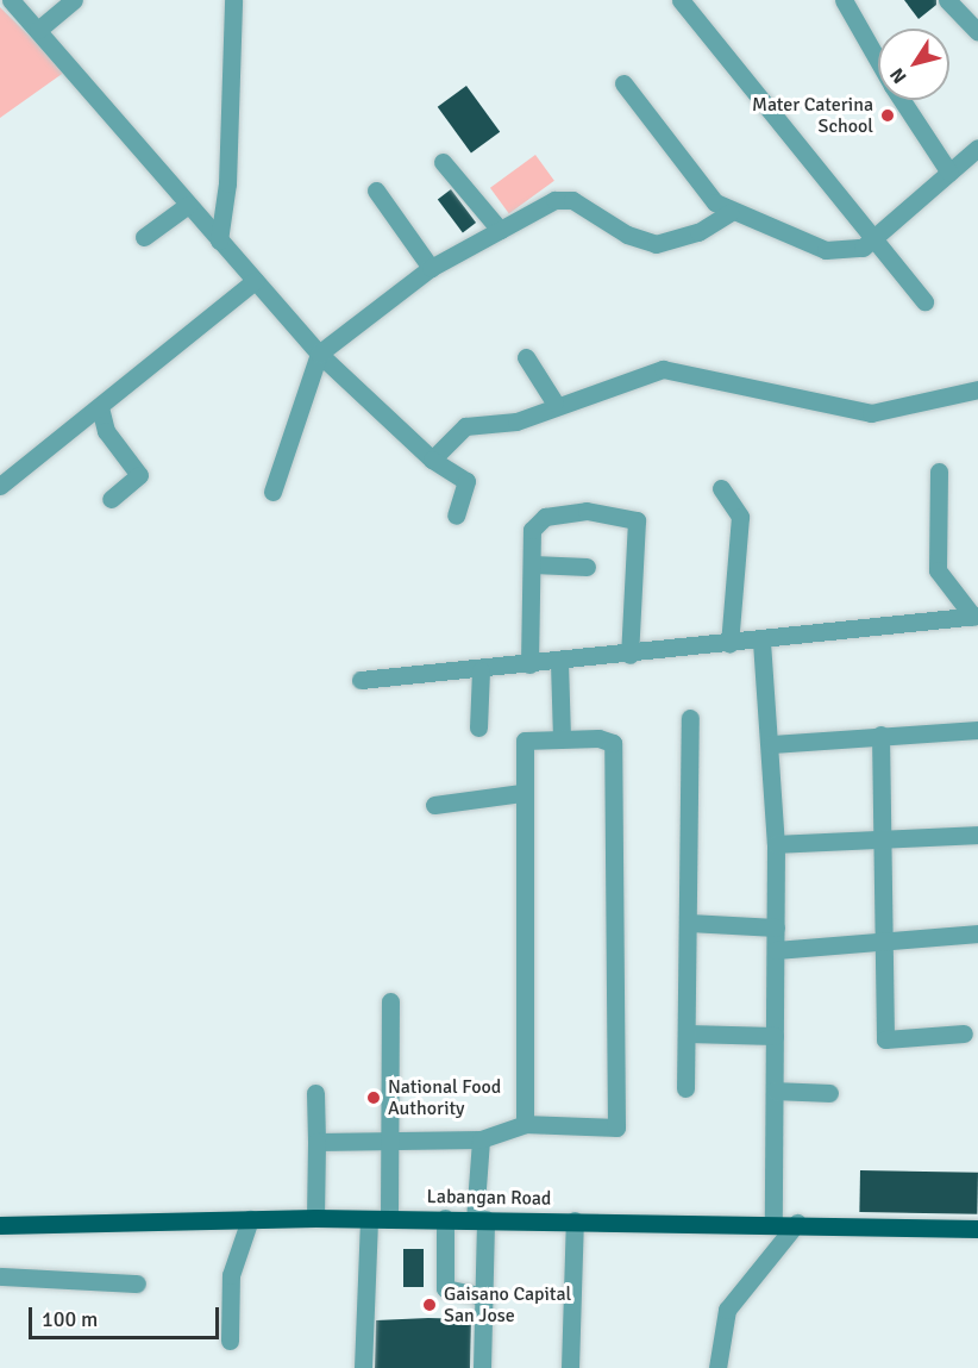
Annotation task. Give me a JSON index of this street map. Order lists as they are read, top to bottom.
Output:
{
  "streets": {
    "main road": ["Labangan Road"]
  },
  "places": ["Mater Caterina School", "National Food Authority", "Gaisano Capital San Jose"],
  "scale_bar": "100 m",
  "north": "bottom left"
}
